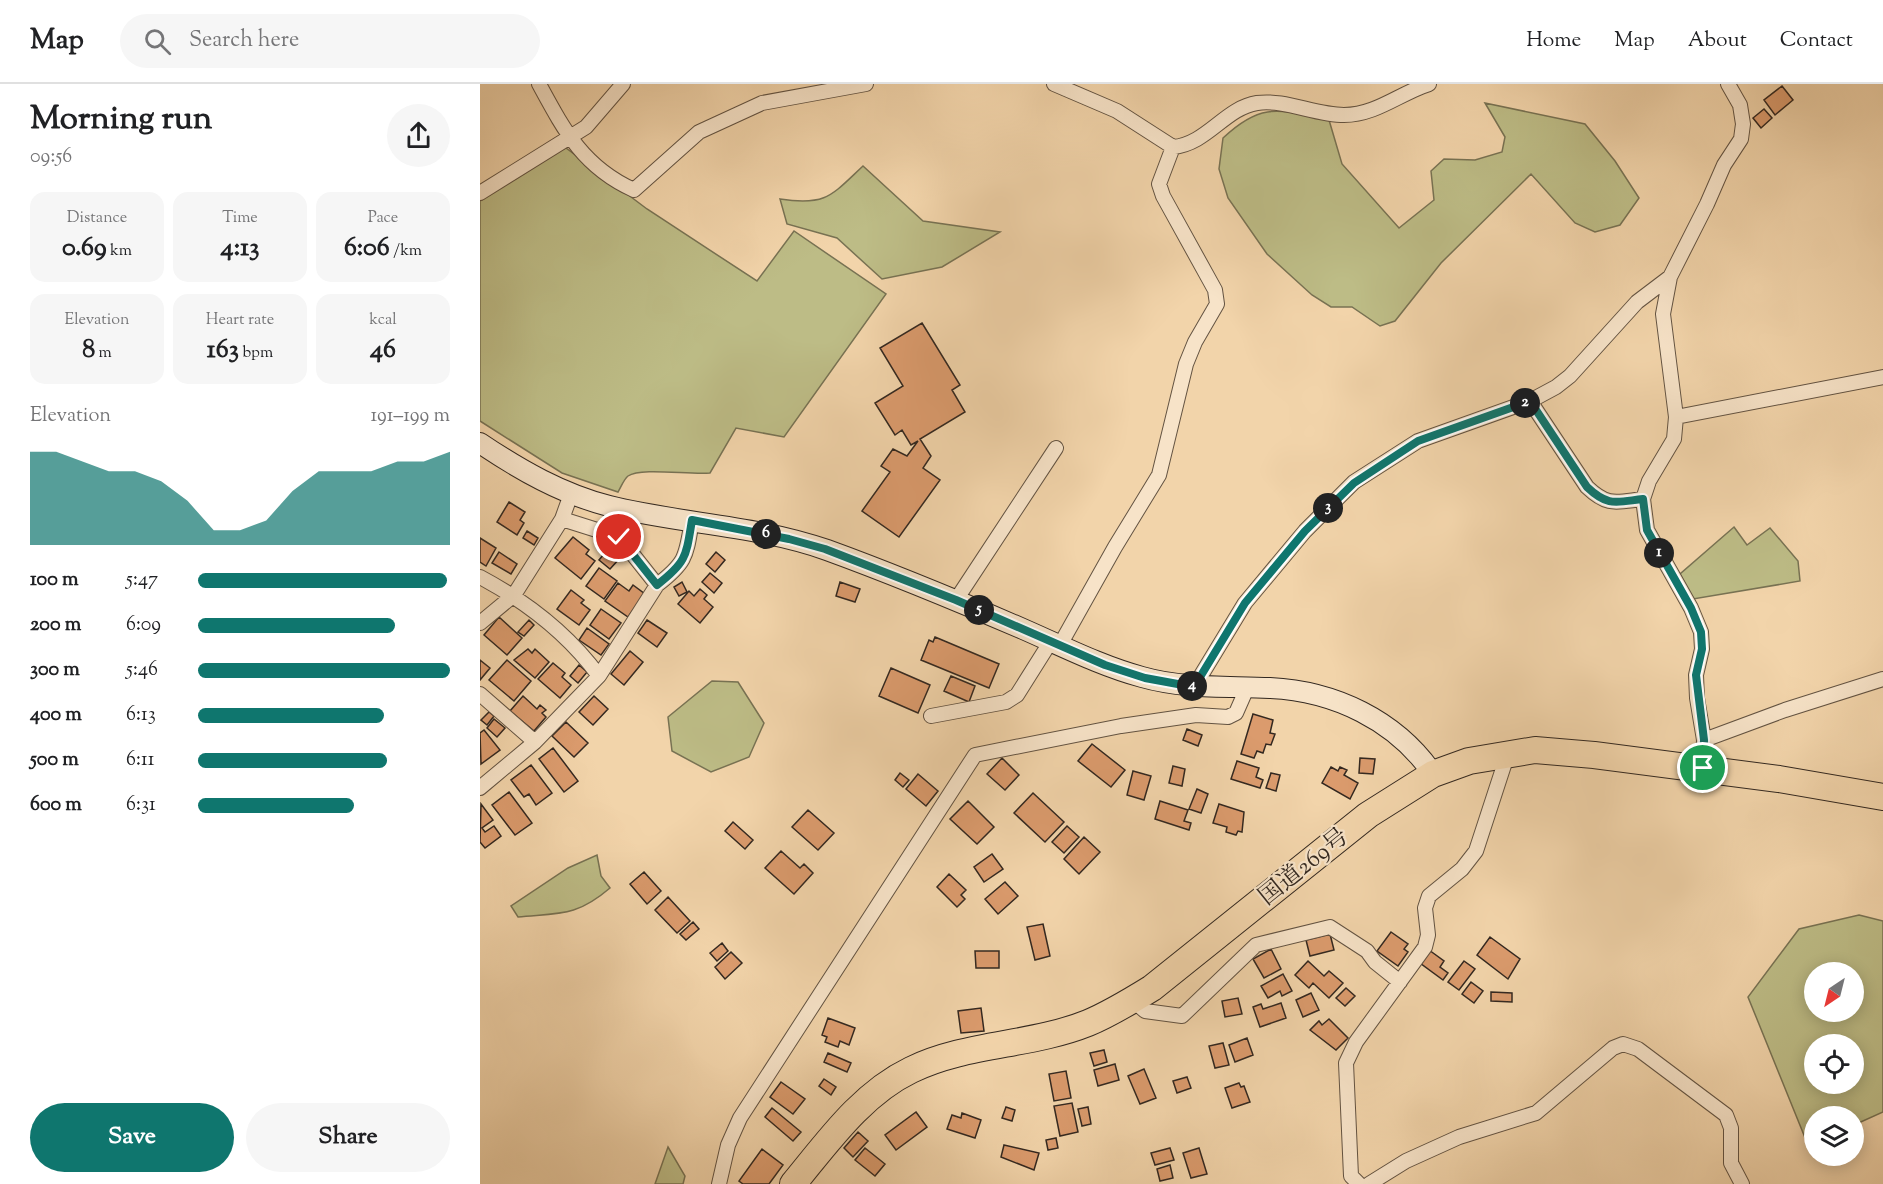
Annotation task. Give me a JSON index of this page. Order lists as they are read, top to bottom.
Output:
{
  "streets": {
    "highway": ["国道269号"]
  },
  "north": "bottom left",
  "page": {
    "header": "Map",
    "search": "Search here",
    "nav": [
      "Home",
      "Map",
      "About",
      "Contact"
    ],
    "heading": ["Morning run", "09:56"],
    "stats": [
      ["Distance", "0.69 km"],
      ["Time", "4:13"],
      ["Pace", "6:06 /km"],
      ["Elevation", "8 m"],
      ["Heart rate", "163 bpm"],
      ["kcal", "46"]
    ],
    "pins": [
      "2",
      "3",
      "6",
      "1",
      "5",
      "4"
    ],
    "chart": ["Elevation", "191–199 m"],
    "list": [
      {
        "name": "100 m",
        "note": "5:47"
      },
      {
        "name": "200 m",
        "note": "6:09"
      },
      {
        "name": "300 m",
        "note": "5:46"
      },
      {
        "name": "400 m",
        "note": "6:13"
      },
      {
        "name": "500 m",
        "note": "6:11"
      },
      {
        "name": "600 m",
        "note": "6:31"
      }
    ],
    "buttons": ["Save", "Share"]
  }
}
